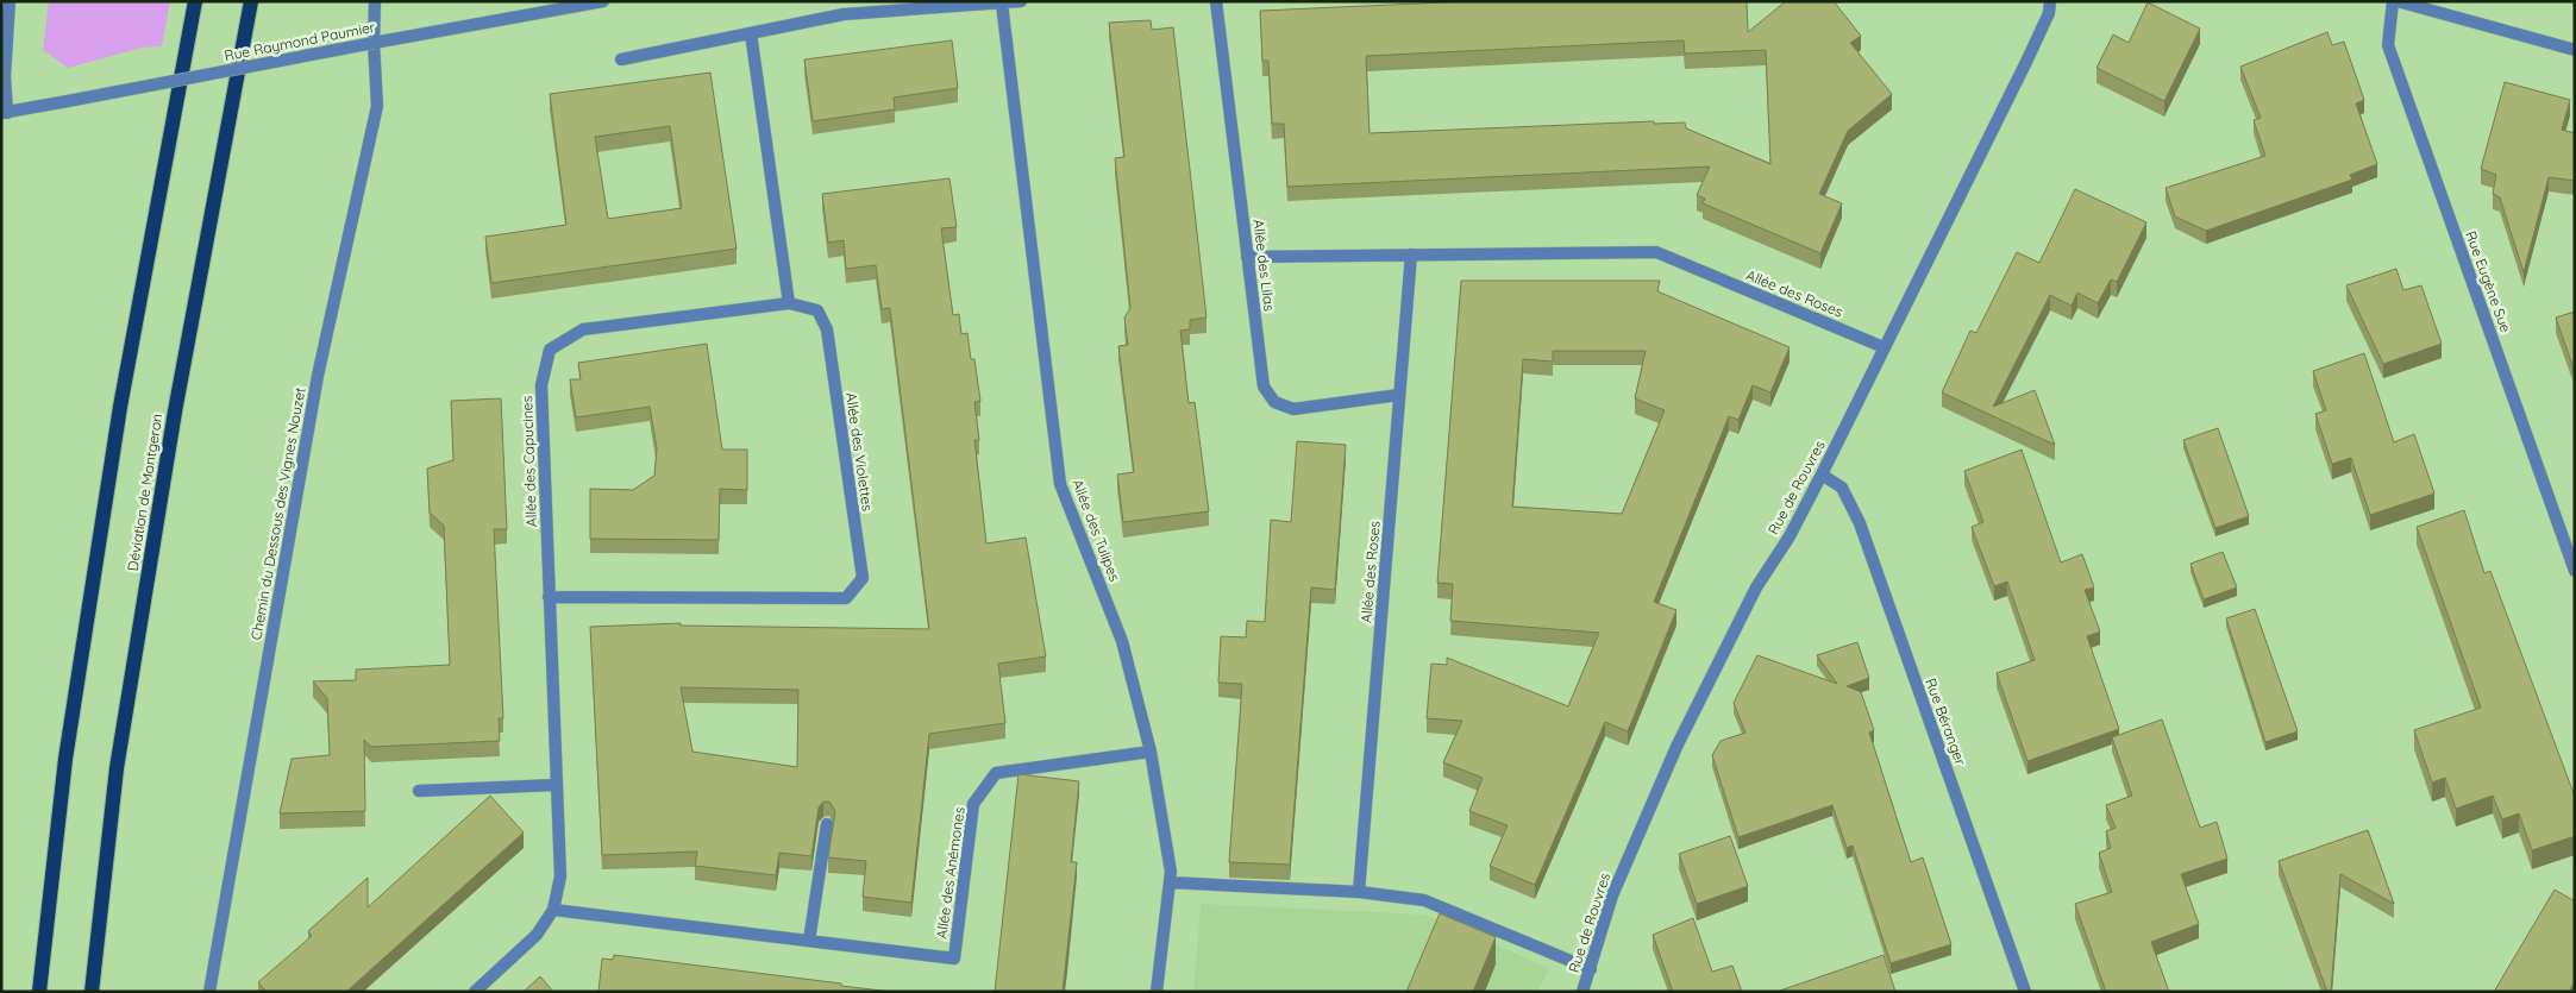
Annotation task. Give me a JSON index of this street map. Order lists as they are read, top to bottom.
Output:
{
  "streets": {
    "main road": ["Déviation de Montgeron"],
    "street": [
      "Rue Raymond Paumier",
      "Allée des Lilas",
      "Rue Eugène Sue",
      "Allée des Roses",
      "Allée des Violettes",
      "Allée des Capucines",
      "Rue de Rouvres",
      "Chemin du Dessous des Vignes Nouzet",
      "Allée des Tulipes",
      "Rue Béranger",
      "Allée des Anémones"
    ]
  },
  "crossings": [
    ["Rue Raymond Paumier", "Chemin du Dessous des Vignes Nouzet"],
    ["Allée des Lilas", "Allée des Roses"],
    ["Allée des Roses", "Rue de Rouvres"],
    ["Allée des Violettes", "Allée des Capucines"],
    ["Allée des Capucines", "Allée des Anémones"],
    ["Rue de Rouvres", "Rue Béranger"],
    ["Allée des Tulipes", "Allée des Anémones"]
  ]
}
